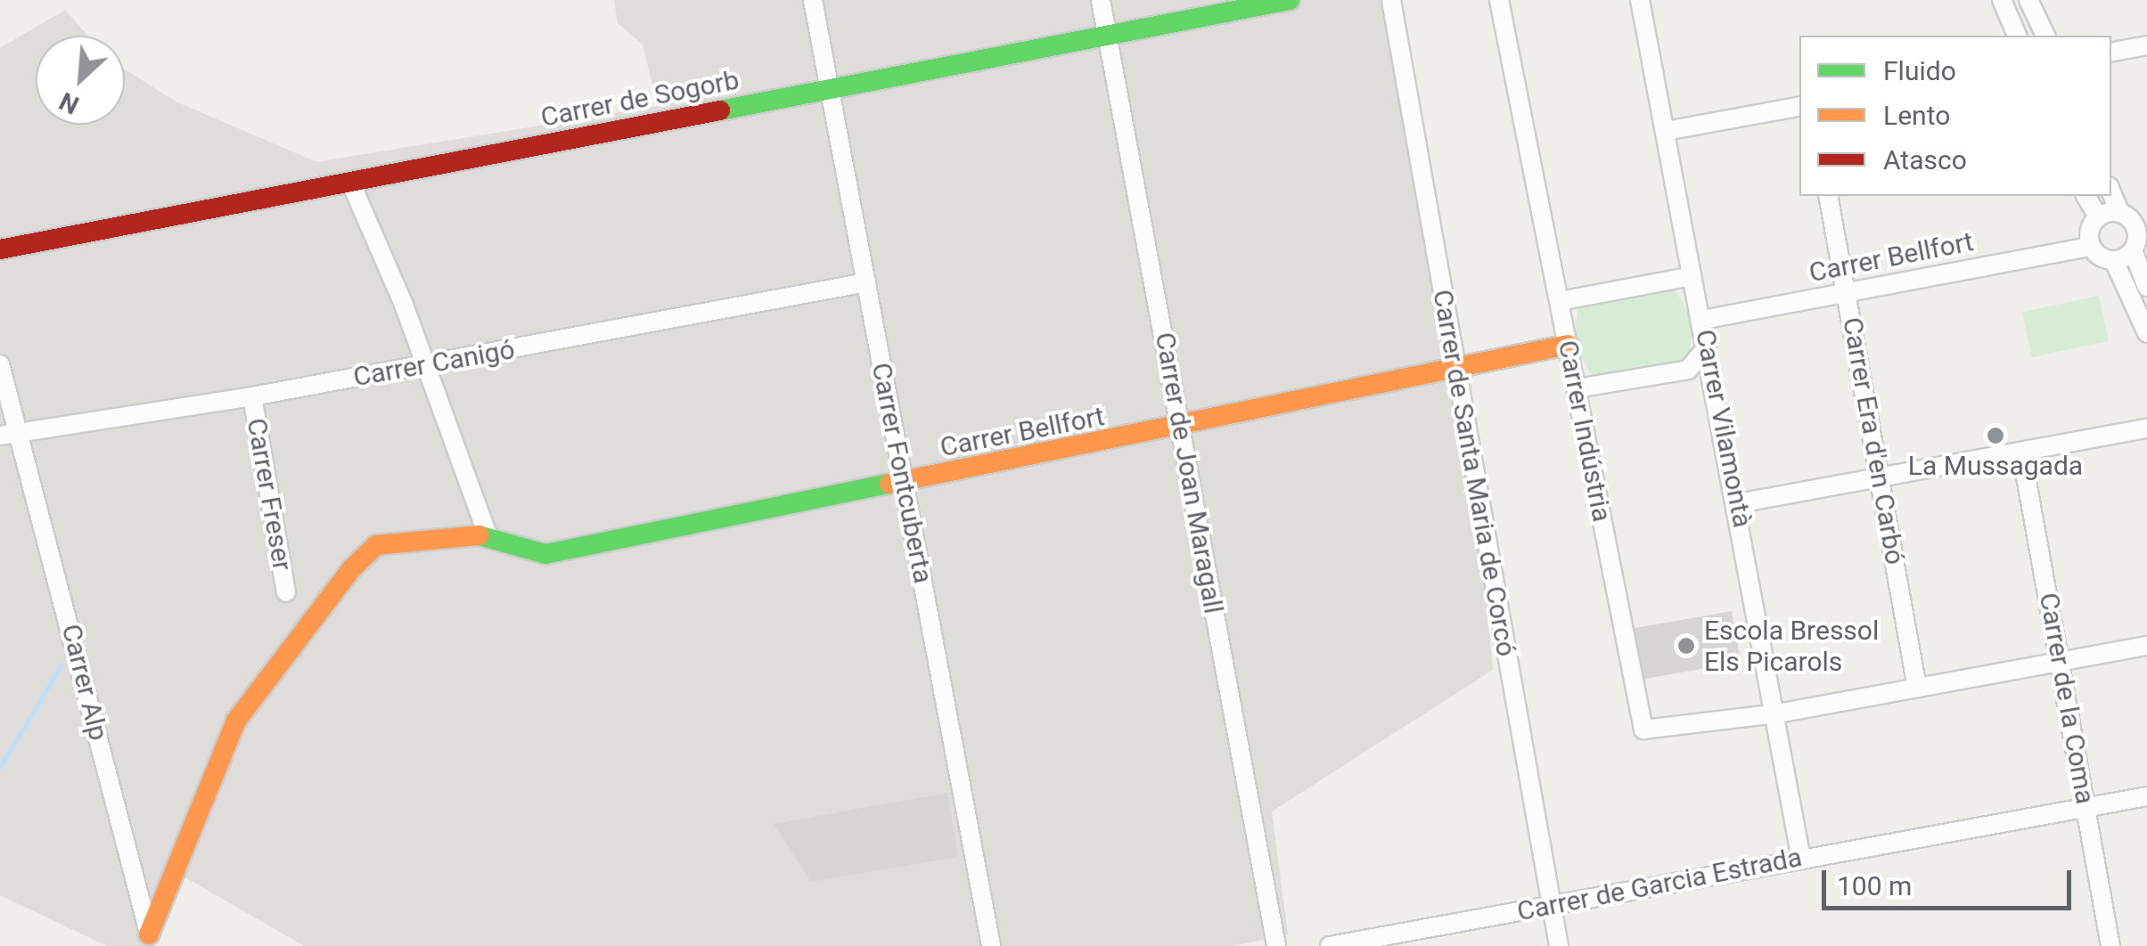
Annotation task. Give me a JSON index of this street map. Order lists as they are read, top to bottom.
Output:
{
  "streets": {
    "street": [
      "Carrer de Sogorb",
      "Carrer Bellfort",
      "Carrer Canigó",
      "Carrer Vilamontà",
      "Carrer Indústria",
      "Carrer Era d'en Carbó",
      "Carrer Fontcuberta",
      "Carrer de Joan Maragall",
      "Carrer de Santa Maria de Corcó",
      "Carrer Freser",
      "Carrer Alp",
      "Carrer de la Coma",
      "Carrer de Garcia Estrada"
    ]
  },
  "crossings": [
    ["Carrer de Sogorb", "Carrer Fontcuberta"],
    ["Carrer de Sogorb", "Carrer de Joan Maragall"],
    ["Carrer Bellfort", "Carrer Vilamontà"],
    ["Carrer Bellfort", "Carrer Indústria"],
    ["Carrer Bellfort", "Carrer Era d'en Carbó"],
    ["Carrer Bellfort", "Carrer Fontcuberta"],
    ["Carrer Bellfort", "Carrer de Joan Maragall"],
    ["Carrer Bellfort", "Carrer de Santa Maria de Corcó"],
    ["Carrer Canigó", "Carrer Fontcuberta"],
    ["Carrer Canigó", "Carrer Freser"],
    ["Carrer Canigó", "Carrer Alp"],
    ["Carrer Vilamontà", "Carrer Indústria"],
    ["Carrer Vilamontà", "Carrer de Garcia Estrada"],
    ["Carrer de Santa Maria de Corcó", "Carrer de Garcia Estrada"],
    ["Carrer de la Coma", "Carrer de Garcia Estrada"]
  ],
  "places": ["La Mussagada", "Escola Bressol Els Picarols"],
  "legend": ["Fluido", "Lento", "Atasco"],
  "scale_bar": "100 m",
  "north": "bottom left"
}
